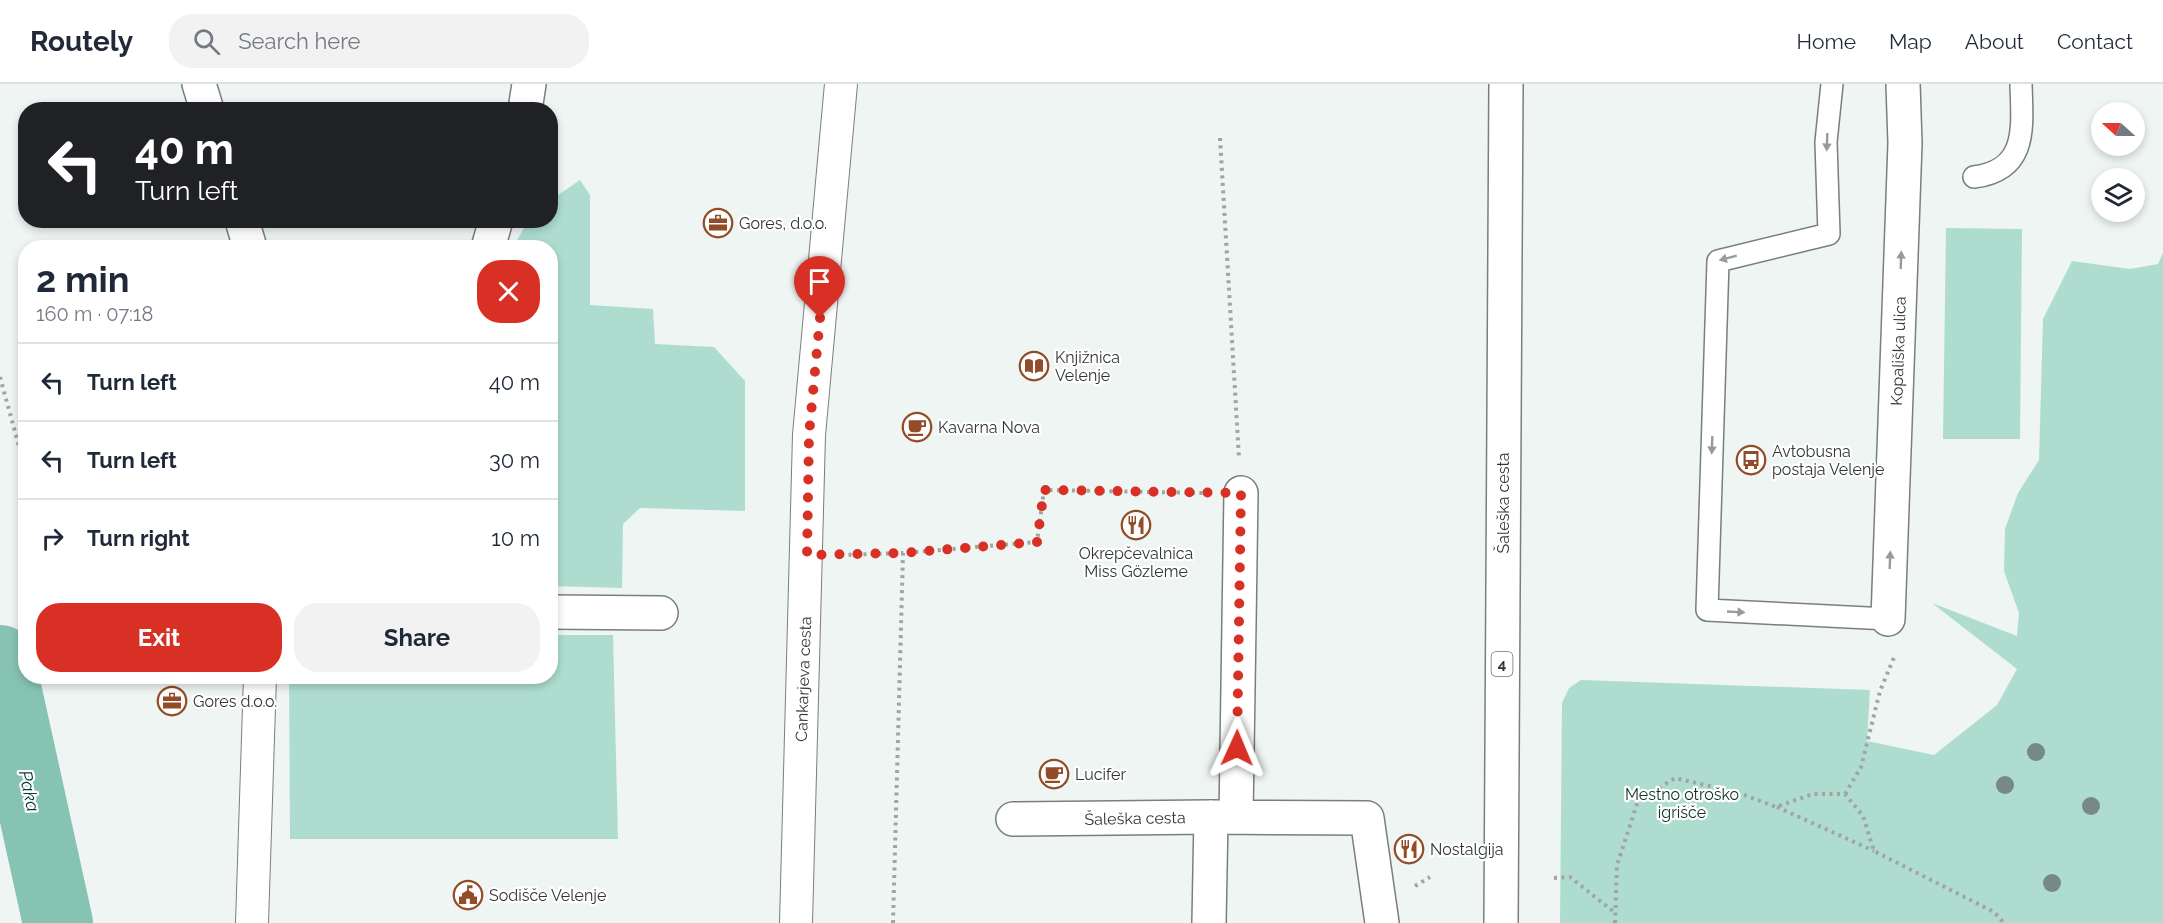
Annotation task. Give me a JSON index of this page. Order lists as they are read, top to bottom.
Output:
{
  "streets": {
    "street": [
      "Kopališka ulica",
      "Šaleška cesta",
      "4",
      "Cankarjeva cesta"
    ]
  },
  "one_way": ["Kopališka ulica"],
  "water": ["Paka"],
  "parks": ["Mestno otroško igrišče"],
  "places": {
    "office": ["Gores, d.o.o.", "Gores d.o.o."],
    "library": ["Knjižnica Velenje"],
    "cafe": ["Kavarna Nova", "Lucifer"],
    "bus stop": ["Avtobusna postaja Velenje"],
    "restaurant": ["Okrepčevalnica Miss Gözleme", "Nostalgija"],
    "public building": ["Sodišče Velenje"]
  },
  "north": "left",
  "page": {
    "header": "Routely",
    "search": "Search here",
    "nav": [
      "Home",
      "Map",
      "About",
      "Contact"
    ],
    "turn": ["40 m", "Turn left"],
    "heading": ["2 min", "160 m · 07:18"],
    "list": [
      {
        "name": "Turn left",
        "value": "40 m"
      },
      {
        "name": "Turn left",
        "value": "30 m"
      },
      {
        "name": "Turn right",
        "value": "10 m"
      }
    ],
    "buttons": ["Exit", "Share"]
  }
}
